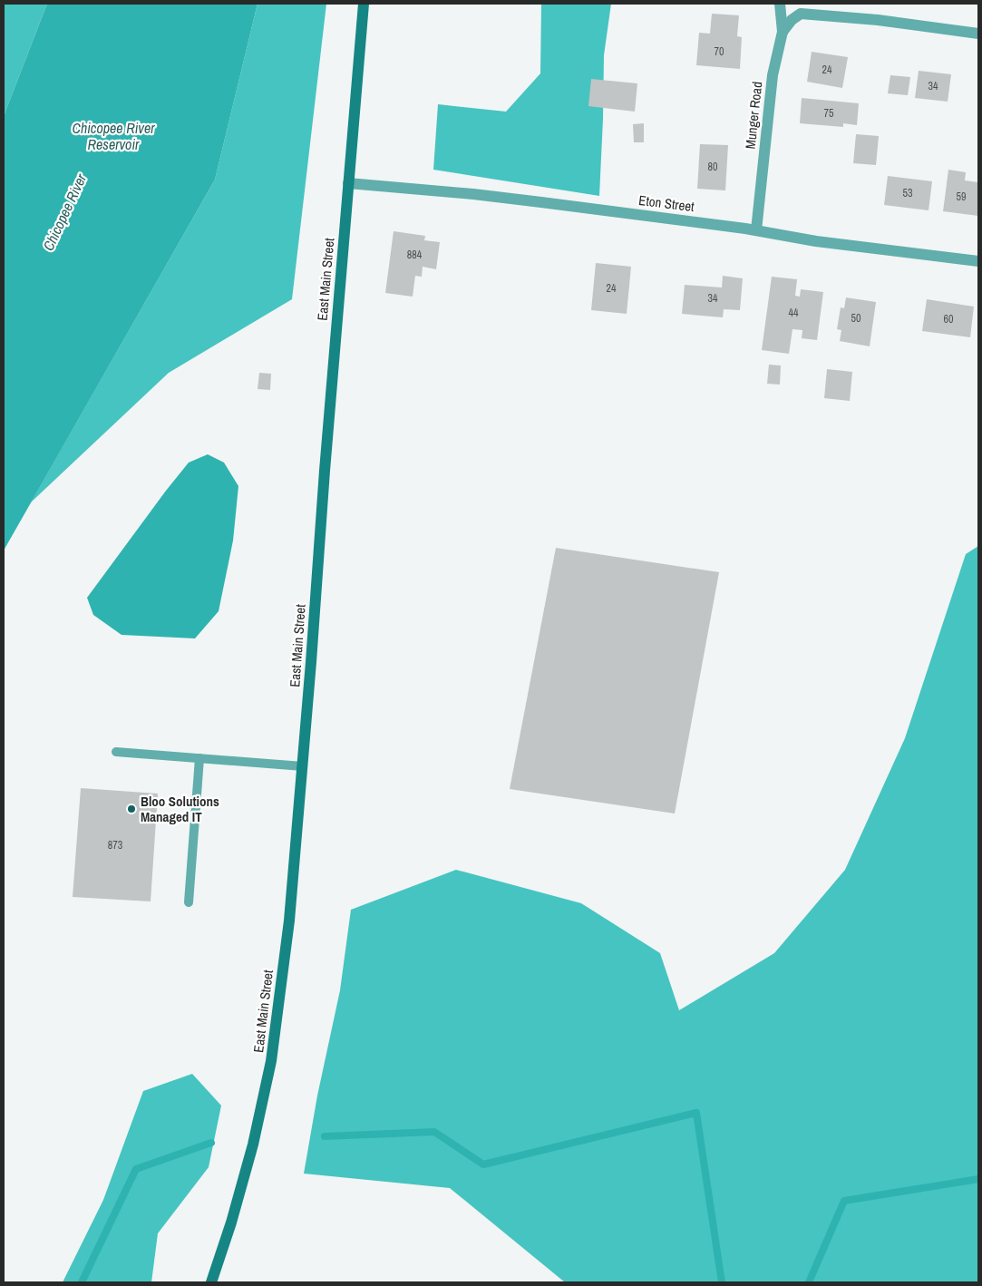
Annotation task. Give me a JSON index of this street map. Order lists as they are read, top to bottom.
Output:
{
  "streets": {
    "main road": ["East Main Street"],
    "street": ["Munger Road", "Eton Street"]
  },
  "crossings": [
    ["Munger Road", "Eton Street"],
    ["Eton Street", "East Main Street"]
  ],
  "water": ["Chicopee River Reservoir", "Chicopee River"],
  "places": ["Bloo Solutions Managed IT"],
  "house_numbers": [
    "70",
    "24",
    "34",
    "75",
    "80",
    "53",
    "59",
    "884",
    "24",
    "34",
    "44",
    "50",
    "60",
    "873"
  ]
}
